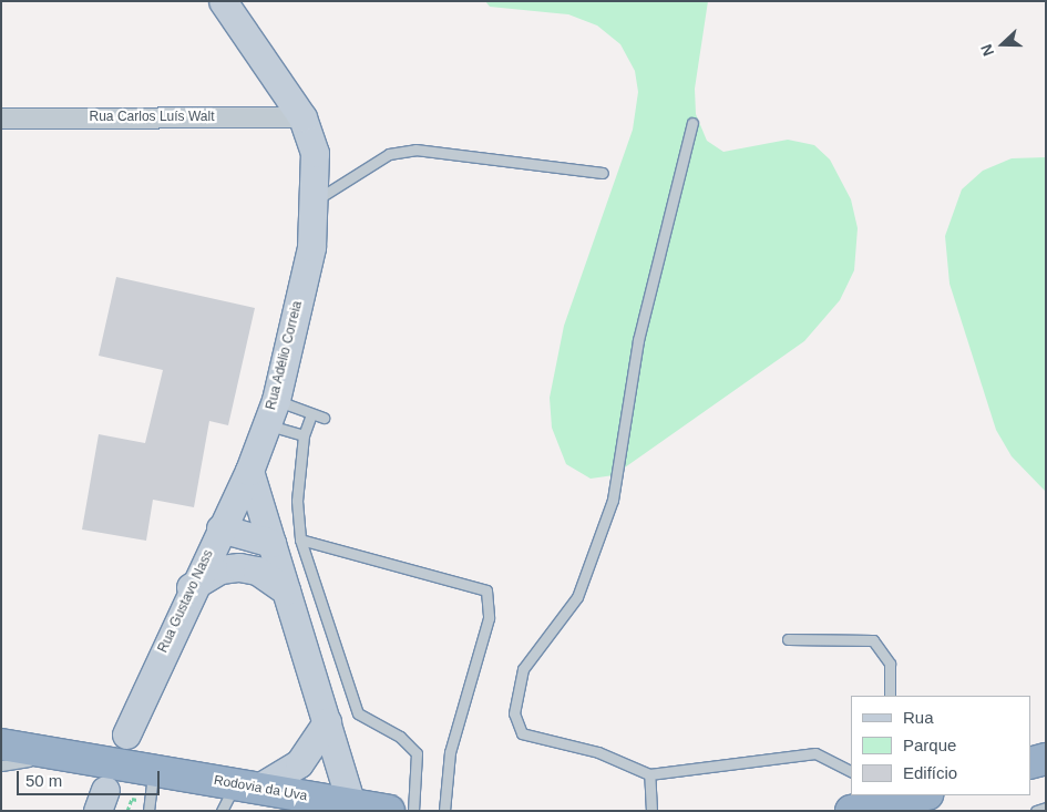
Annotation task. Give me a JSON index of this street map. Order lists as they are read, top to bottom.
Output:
{
  "streets": {
    "highway": ["Rodovia da Uva"],
    "main road": ["Rua Adélio Correia", "Rua Gustavo Nass"],
    "street": ["Rua Carlos Luís Walt"]
  },
  "crossings": [
    ["Rua Carlos Luís Walt", "Rua Adélio Correia"],
    ["Rua Adélio Correia", "Rua Gustavo Nass"]
  ],
  "legend": ["Rua", "Parque", "Edifício"],
  "scale_bar": "50 m",
  "north": "left"
}
